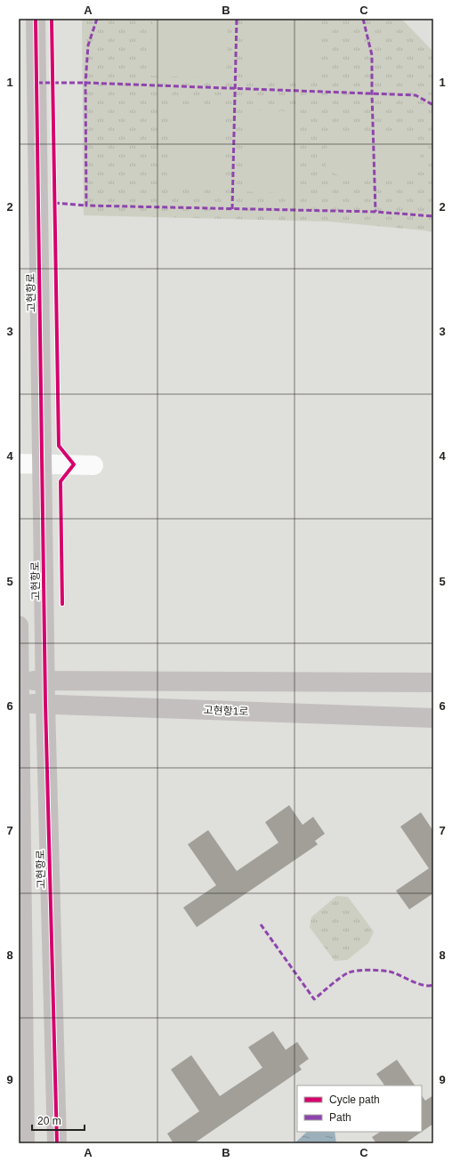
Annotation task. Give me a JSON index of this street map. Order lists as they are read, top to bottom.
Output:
{
  "streets": {
    "street": ["고현항로", "고현항1로"]
  },
  "crossings": [
    ["고현항로", "고현항1로"]
  ],
  "legend": ["Cycle path", "Path"],
  "scale_bar": "20 m",
  "grid": {
    "columns": ["A", "B", "C"],
    "rows": [
      "1",
      "2",
      "3",
      "4",
      "5",
      "6",
      "7",
      "8",
      "9"
    ]
  }
}
